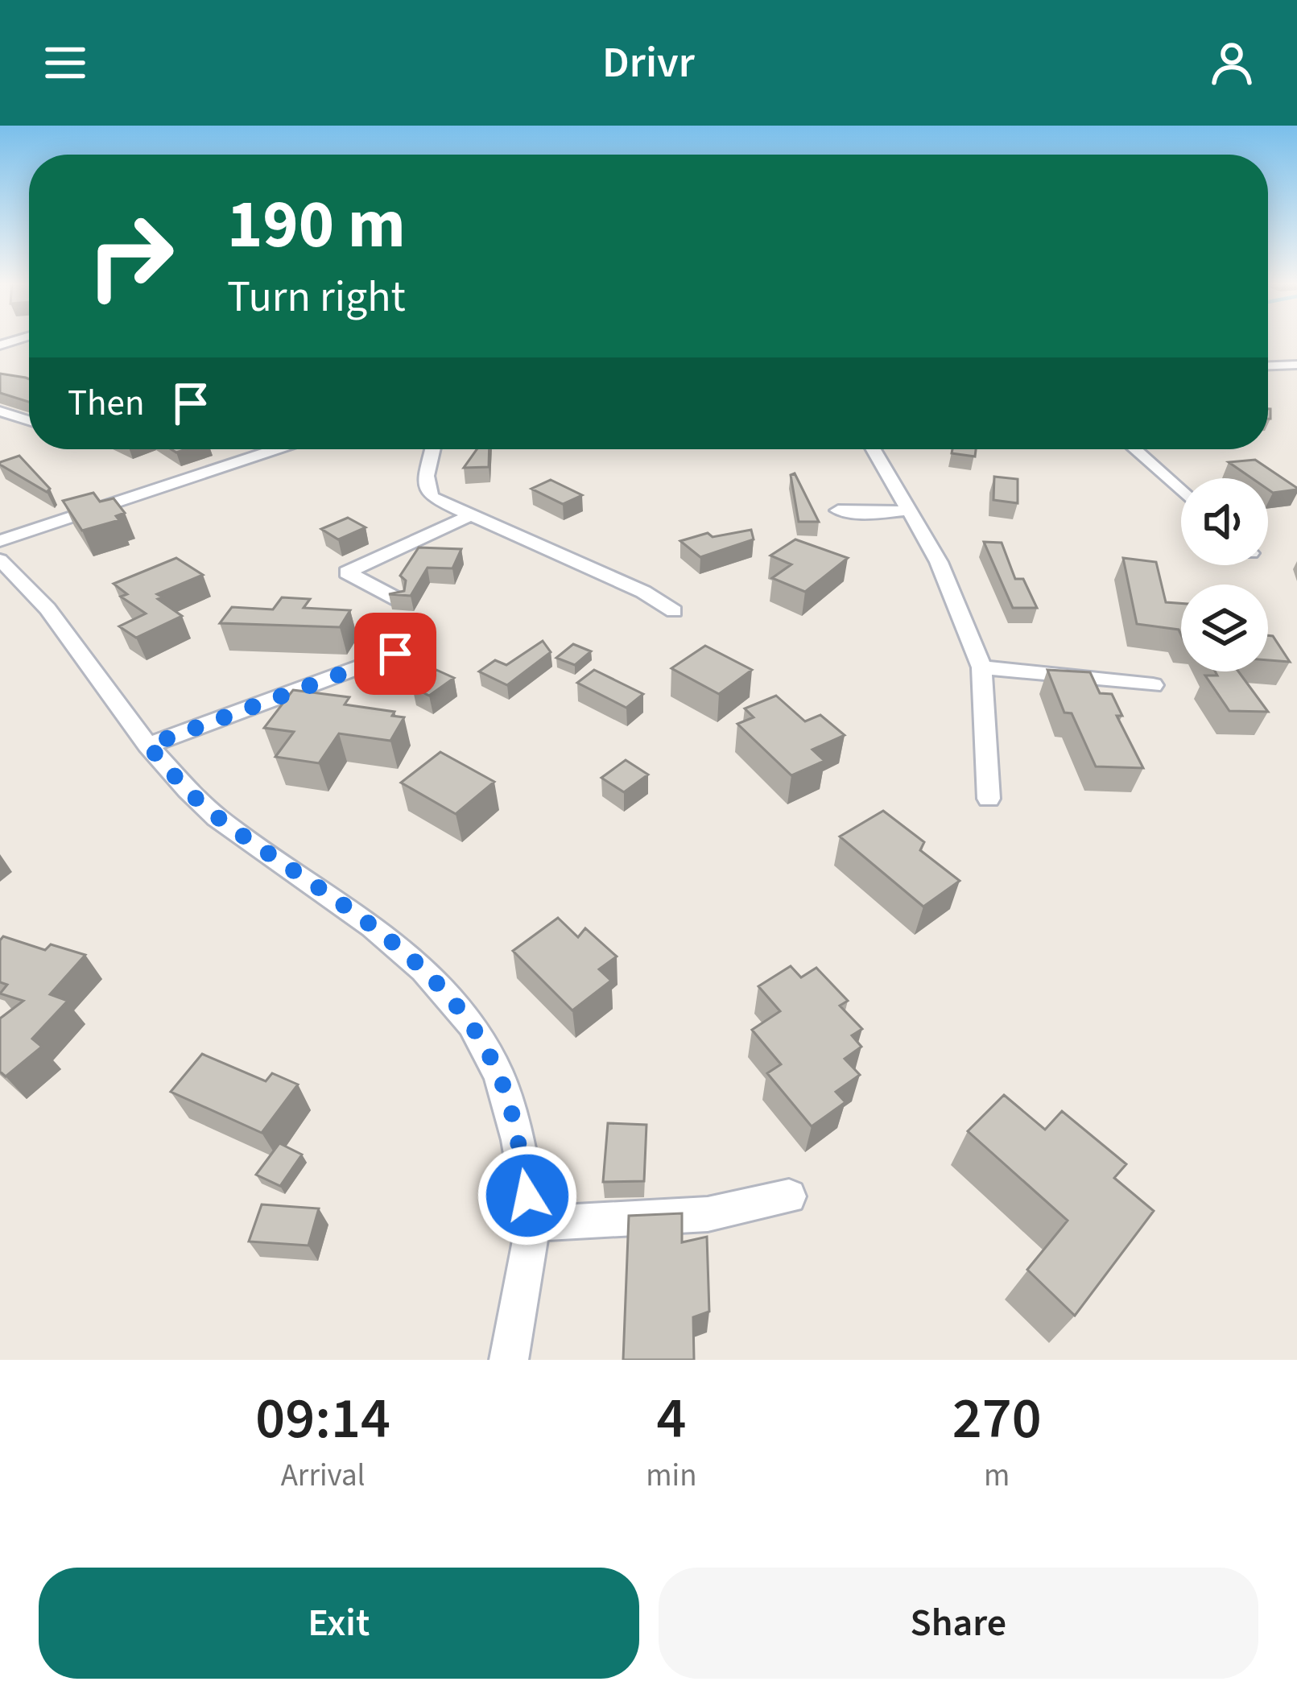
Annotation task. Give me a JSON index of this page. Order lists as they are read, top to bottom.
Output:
{
  "page": {
    "header": "Drivr",
    "turn": ["190 m", "Turn right"],
    "then": "Then",
    "eta": [
      "09:14",
      "Arrival",
      "4",
      "min",
      "270",
      "m"
    ],
    "buttons": ["Exit", "Share"]
  }
}
